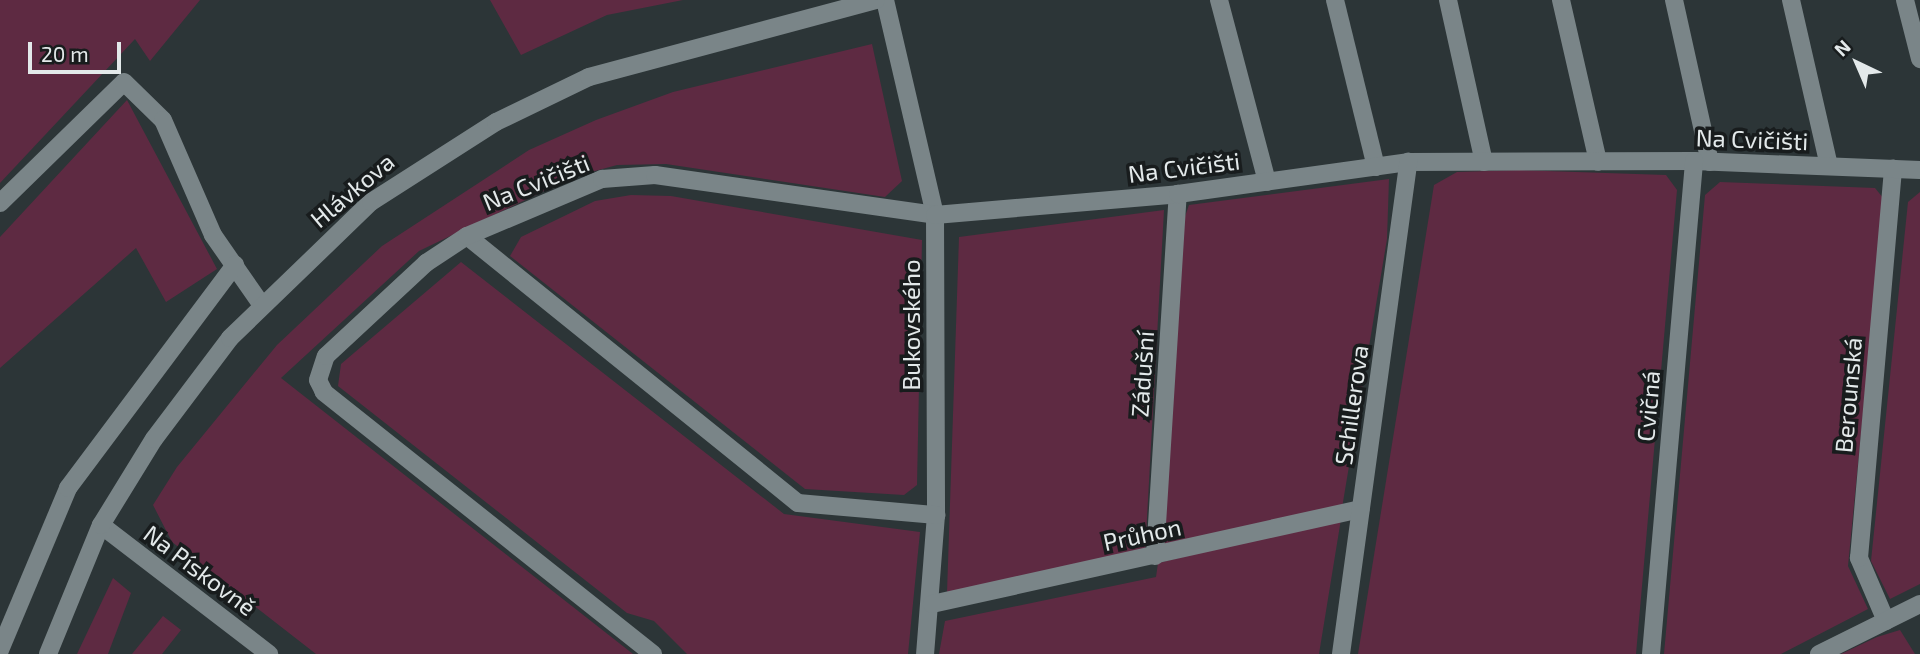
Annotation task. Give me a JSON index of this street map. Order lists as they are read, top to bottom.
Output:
{
  "streets": {
    "street": [
      "Na Cvičišti",
      "Hlávkova",
      "Bukovského",
      "Zádušní",
      "Berounská",
      "Schillerova",
      "Cvičná",
      "Průhon",
      "Na Pískovně"
    ]
  },
  "crossings": [
    ["Na Cvičišti", "Bukovského"],
    ["Na Cvičišti", "Zádušní"],
    ["Na Cvičišti", "Berounská"],
    ["Na Cvičišti", "Schillerova"],
    ["Na Cvičišti", "Cvičná"],
    ["Hlávkova", "Na Pískovně"],
    ["Bukovského", "Průhon"],
    ["Zádušní", "Průhon"],
    ["Schillerova", "Průhon"]
  ],
  "scale_bar": "20 m",
  "north": "top left"
}
